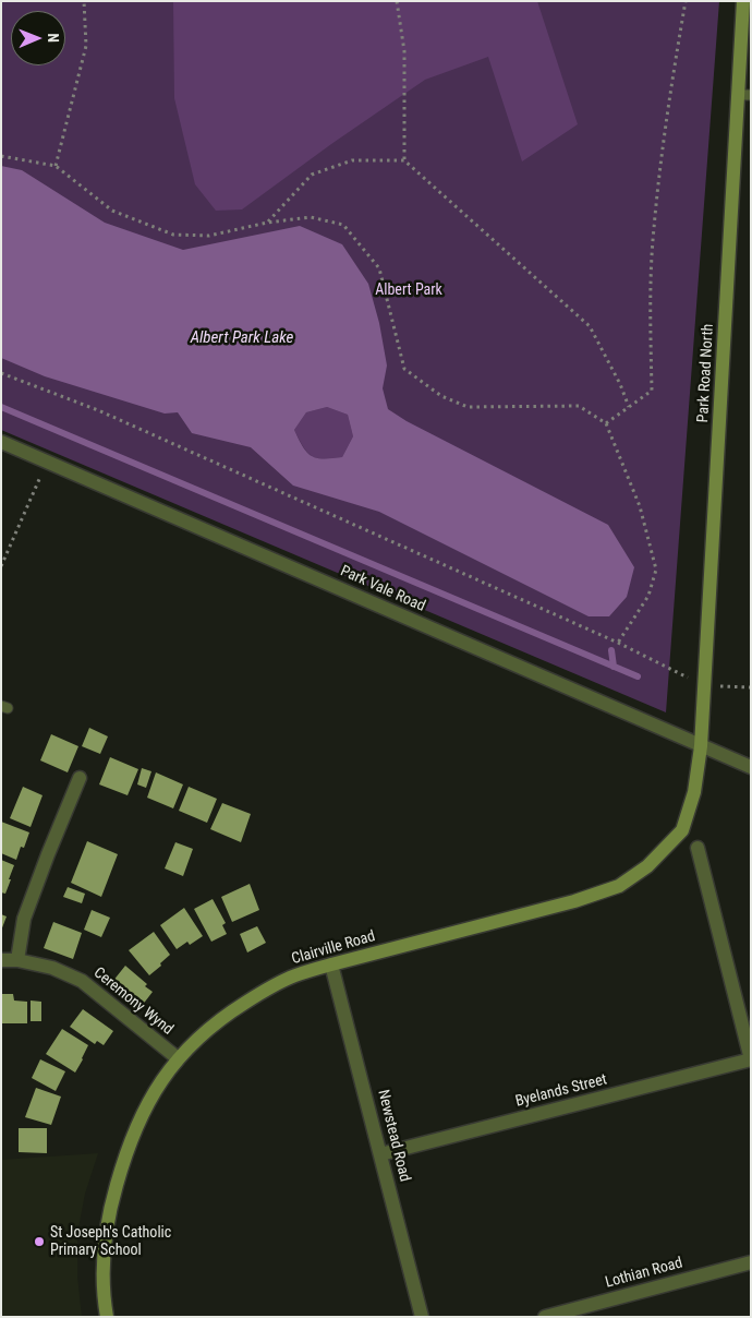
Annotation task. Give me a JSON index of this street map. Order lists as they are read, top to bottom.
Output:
{
  "streets": {
    "street": [
      "Park Road North",
      "Park Vale Road",
      "Clairville Road",
      "Ceremony Wynd",
      "Byelands Street",
      "Newstead Road",
      "Lothian Road"
    ]
  },
  "crossings": [
    ["Park Road North", "Park Vale Road"],
    ["Park Road North", "Clairville Road"],
    ["Park Vale Road", "Clairville Road"],
    ["Clairville Road", "Ceremony Wynd"],
    ["Clairville Road", "Newstead Road"],
    ["Byelands Street", "Newstead Road"]
  ],
  "water": ["Albert Park Lake"],
  "parks": ["Albert Park"],
  "places": ["St Joseph's Catholic Primary School"],
  "north": "right"
}
